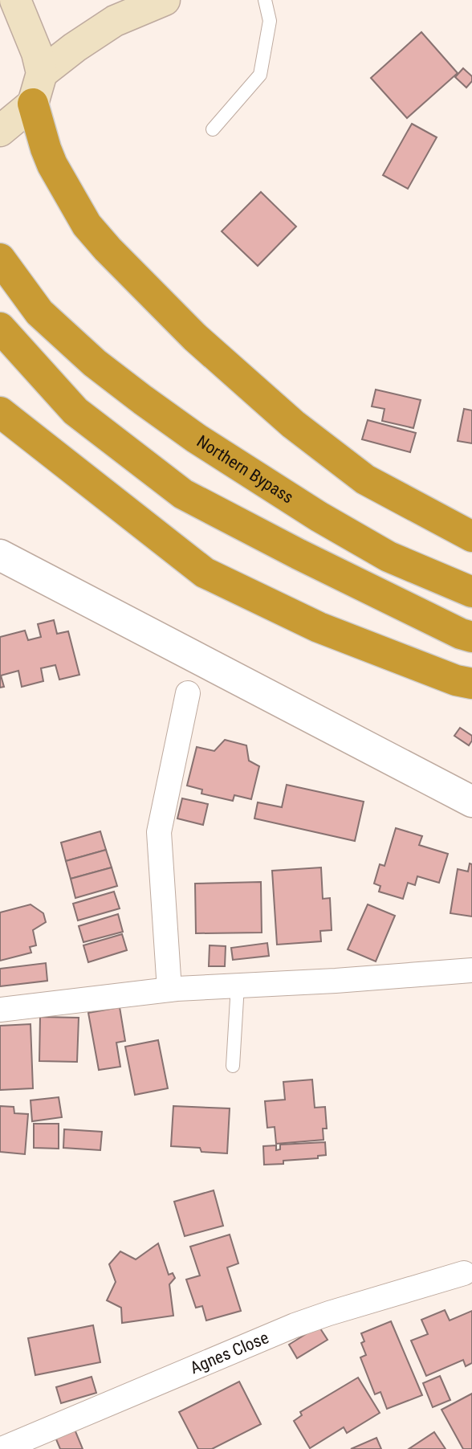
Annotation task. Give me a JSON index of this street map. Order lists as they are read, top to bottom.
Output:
{
  "streets": {
    "highway": ["Northern Bypass"],
    "street": ["Agnes Close"]
  }
}
